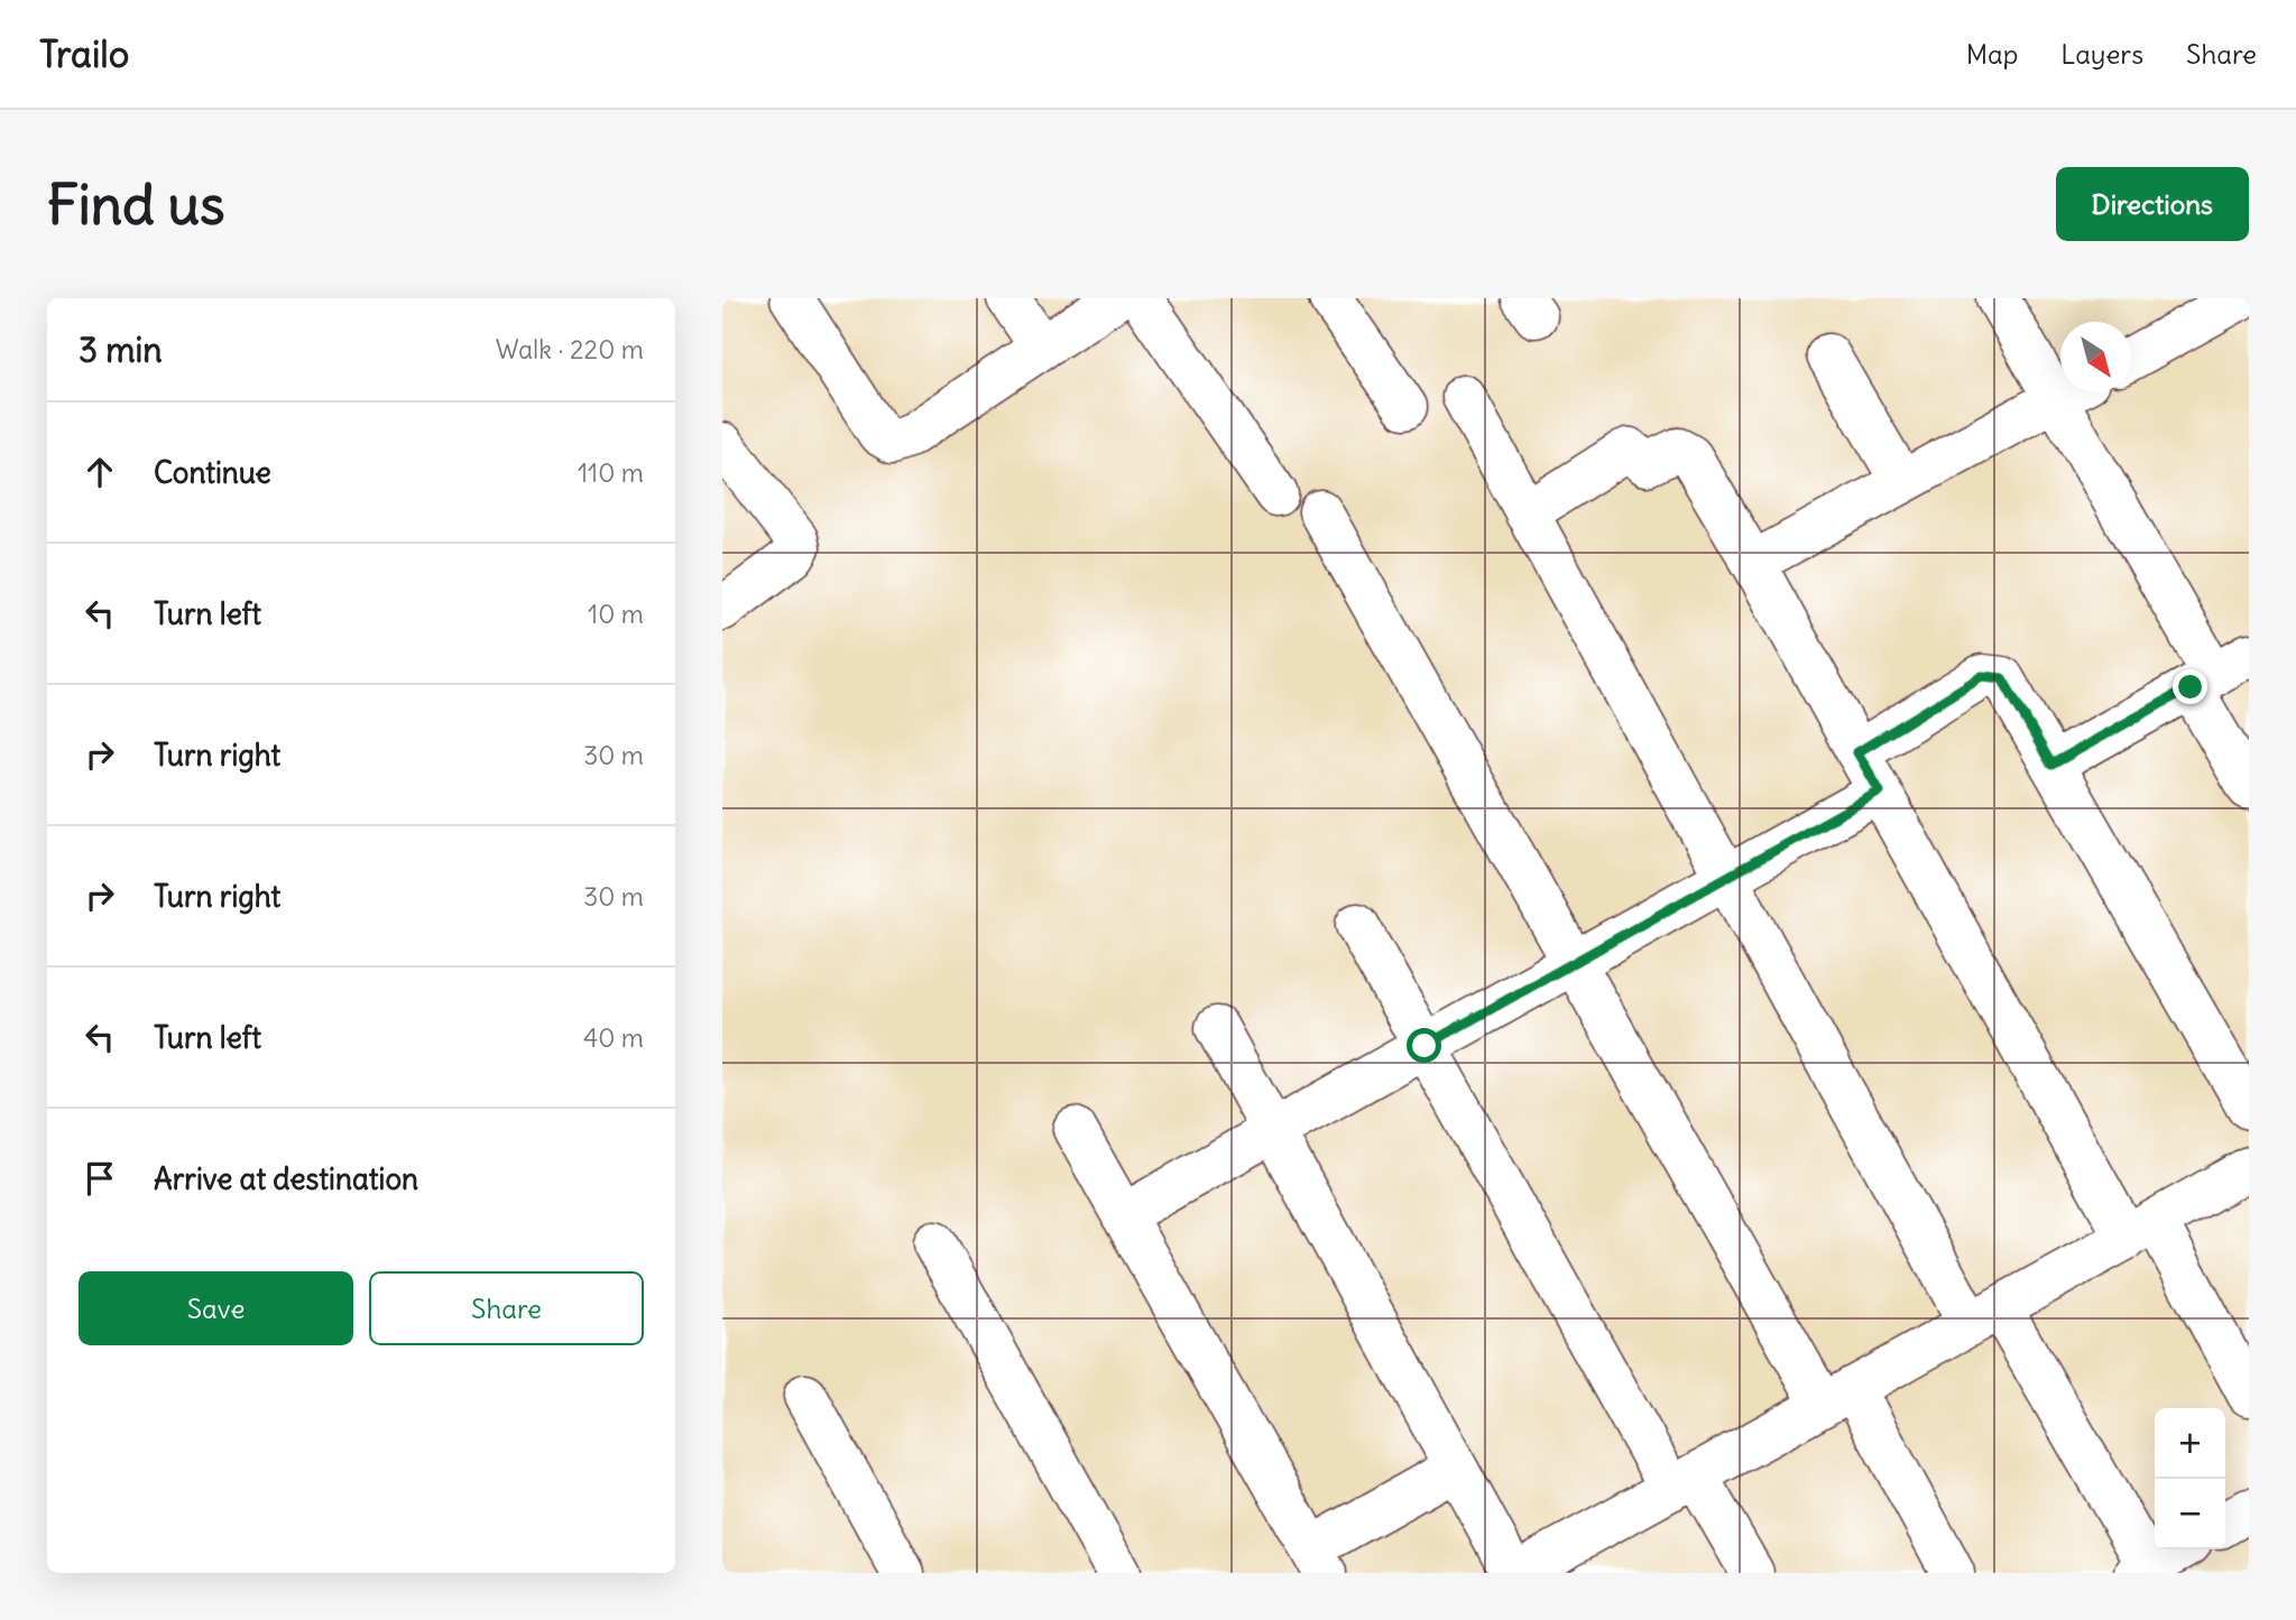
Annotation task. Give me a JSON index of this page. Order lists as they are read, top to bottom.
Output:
{
  "north": "bottom right",
  "page": {
    "header": "Trailo",
    "nav": ["Map", "Layers", "Share"],
    "buttons": [
      "Directions",
      ["Save", "Share"]
    ],
    "title": "Find us",
    "heading": ["3 min", "Walk · 220 m"],
    "list": [
      ["Continue", "110 m"],
      ["Turn left", "10 m"],
      ["Turn right", "30 m"],
      ["Turn right", "30 m"],
      ["Turn left", "40 m"],
      "Arrive at destination"
    ],
    "map_buttons": ["+", "−"]
  }
}
